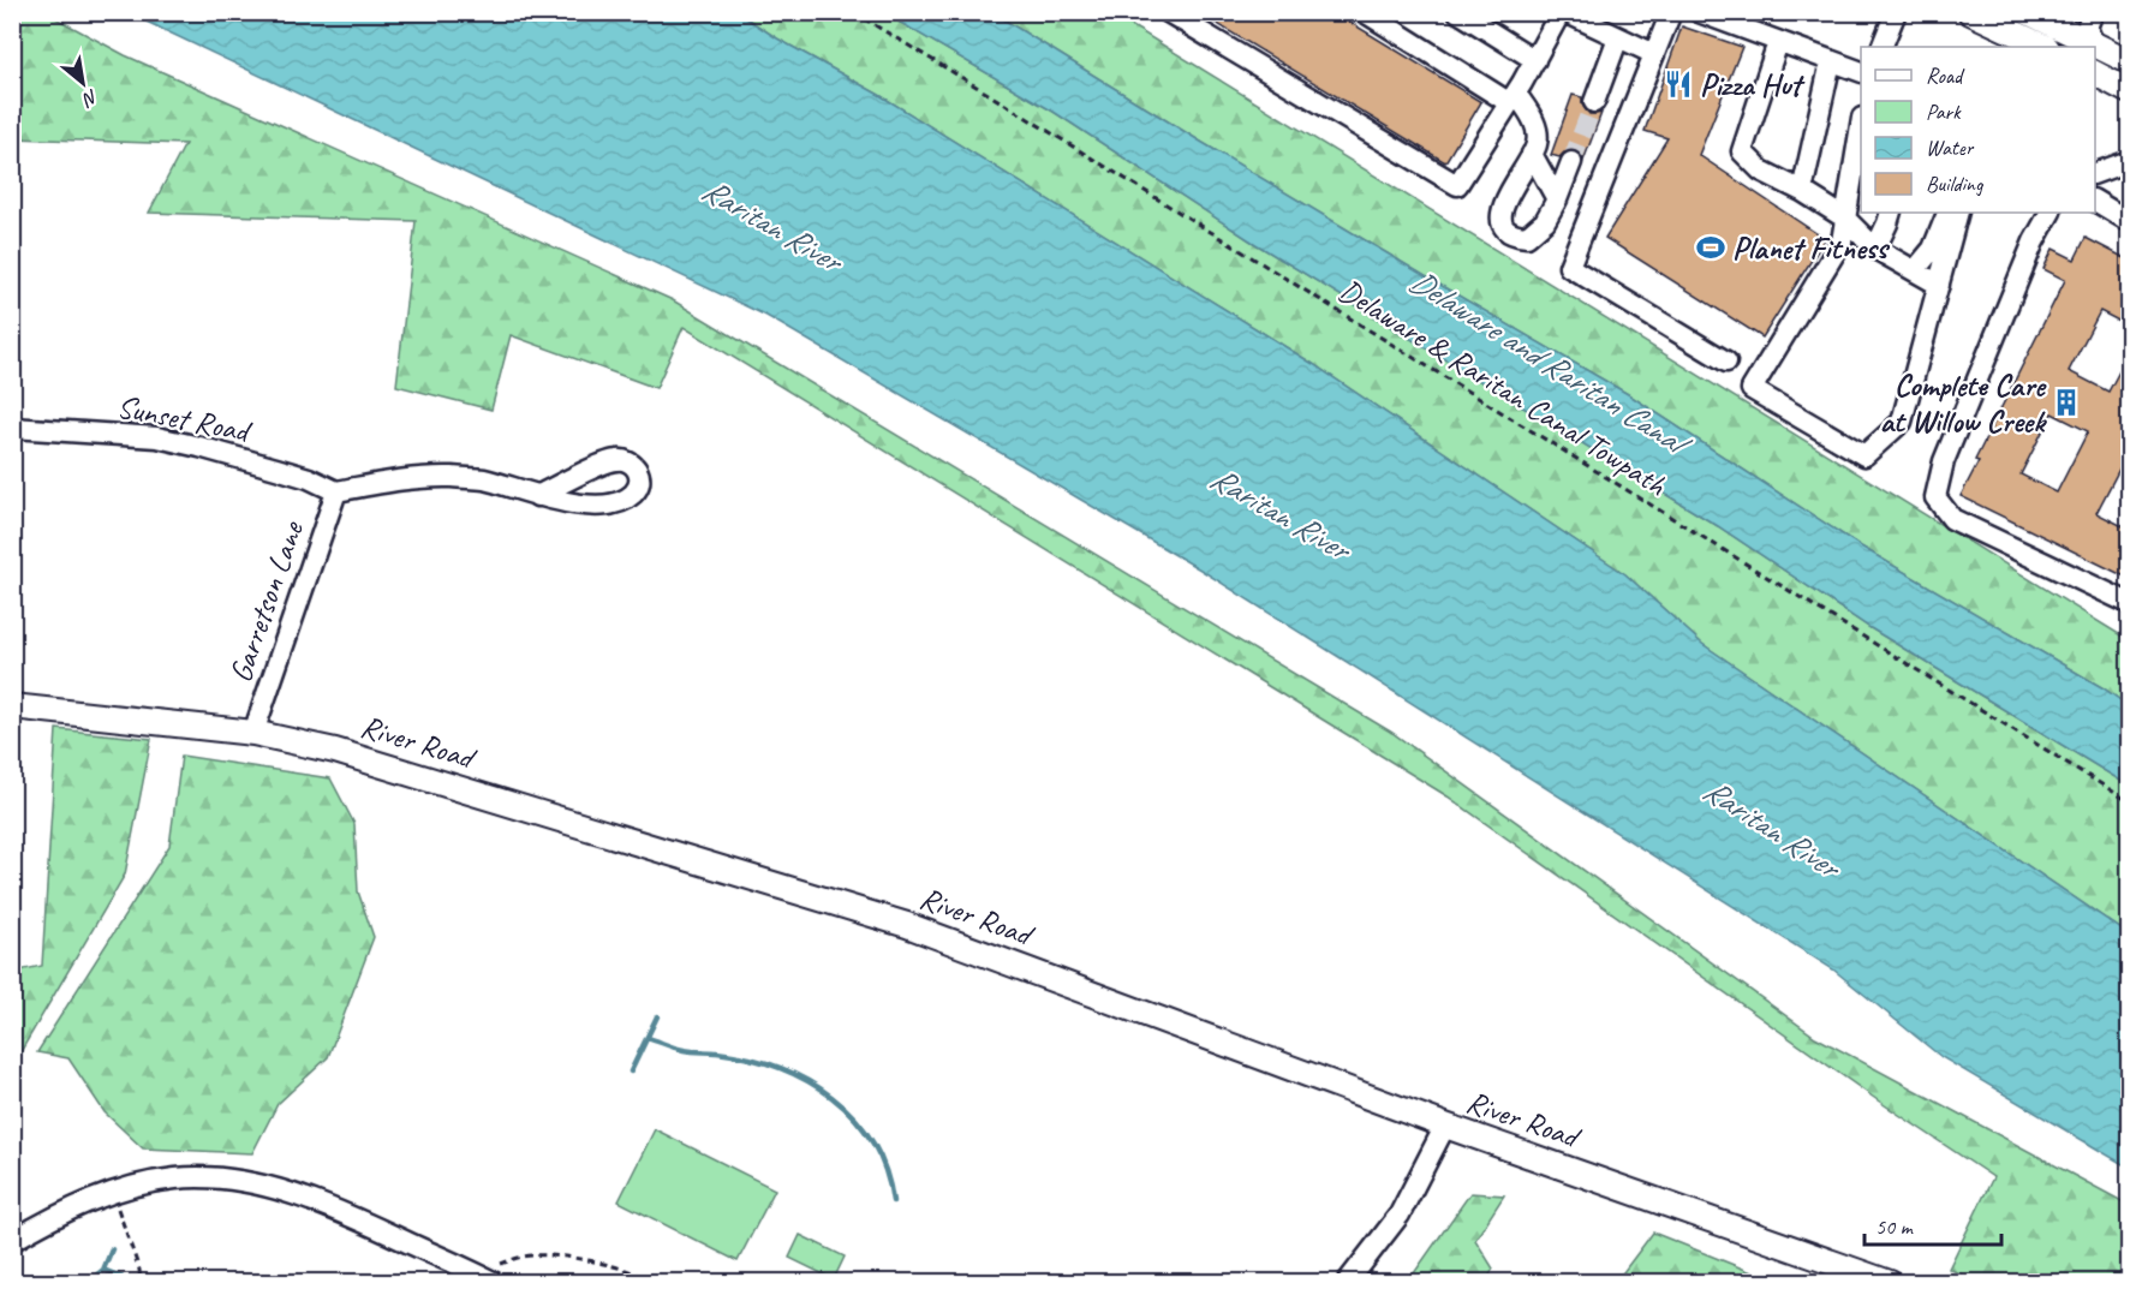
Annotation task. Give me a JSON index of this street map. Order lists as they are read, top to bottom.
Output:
{
  "streets": {
    "main road": ["River Road"],
    "street": ["Sunset Road", "Garretson Lane"],
    "path": ["Delaware & Raritan Canal Towpath"]
  },
  "crossings": [
    ["Sunset Road", "Garretson Lane"],
    ["Garretson Lane", "River Road"]
  ],
  "water": ["Raritan River", "Delaware and Raritan Canal"],
  "places": {
    "restaurant": ["Pizza Hut"],
    "sports": ["Planet Fitness"],
    "building": ["Complete Care at Willow Creek"]
  },
  "legend": [
    "Road",
    "Park",
    "Water",
    "Building"
  ],
  "scale_bar": "50 m",
  "north": "bottom right"
}
